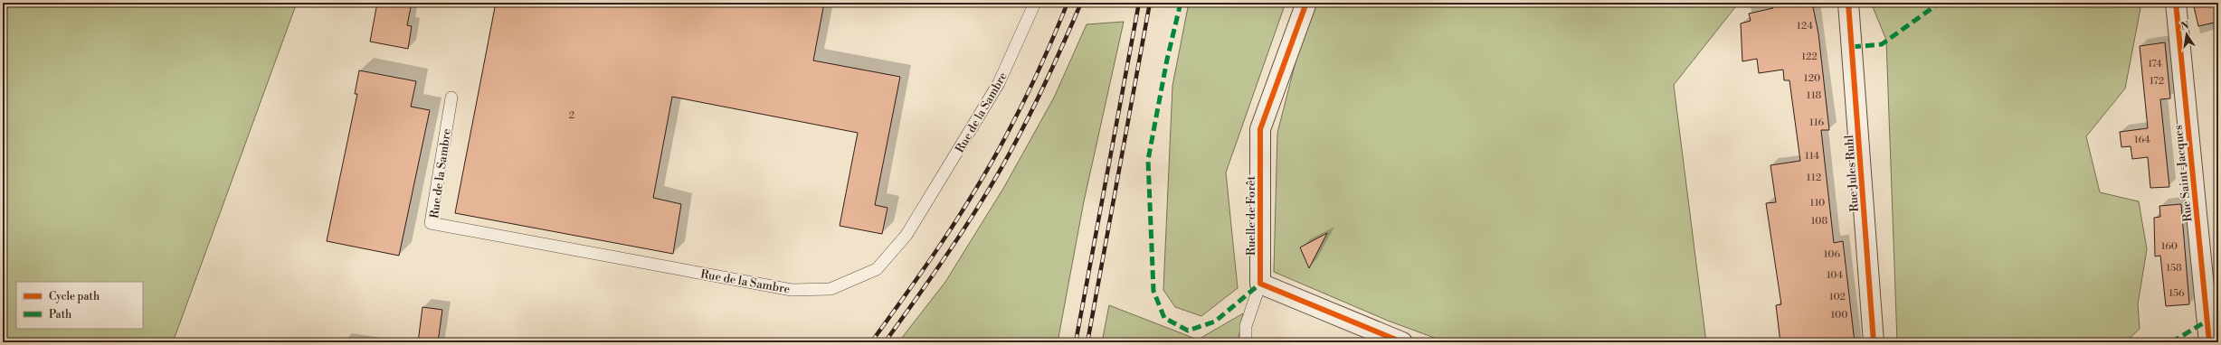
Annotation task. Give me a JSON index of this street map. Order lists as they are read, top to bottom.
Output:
{
  "streets": {
    "street": ["Rue Jules Ruhl", "Rue Saint-Jacques", "Ruelle de Forêt"],
    "lane": ["Rue de la Sambre"]
  },
  "house_numbers": [
    "124",
    "122",
    "174",
    "120",
    "172",
    "118",
    "2",
    "116",
    "164",
    "114",
    "112",
    "110",
    "108",
    "160",
    "106",
    "158",
    "104",
    "156",
    "102",
    "100"
  ],
  "legend": ["Cycle path", "Path"],
  "north": "top"
}
